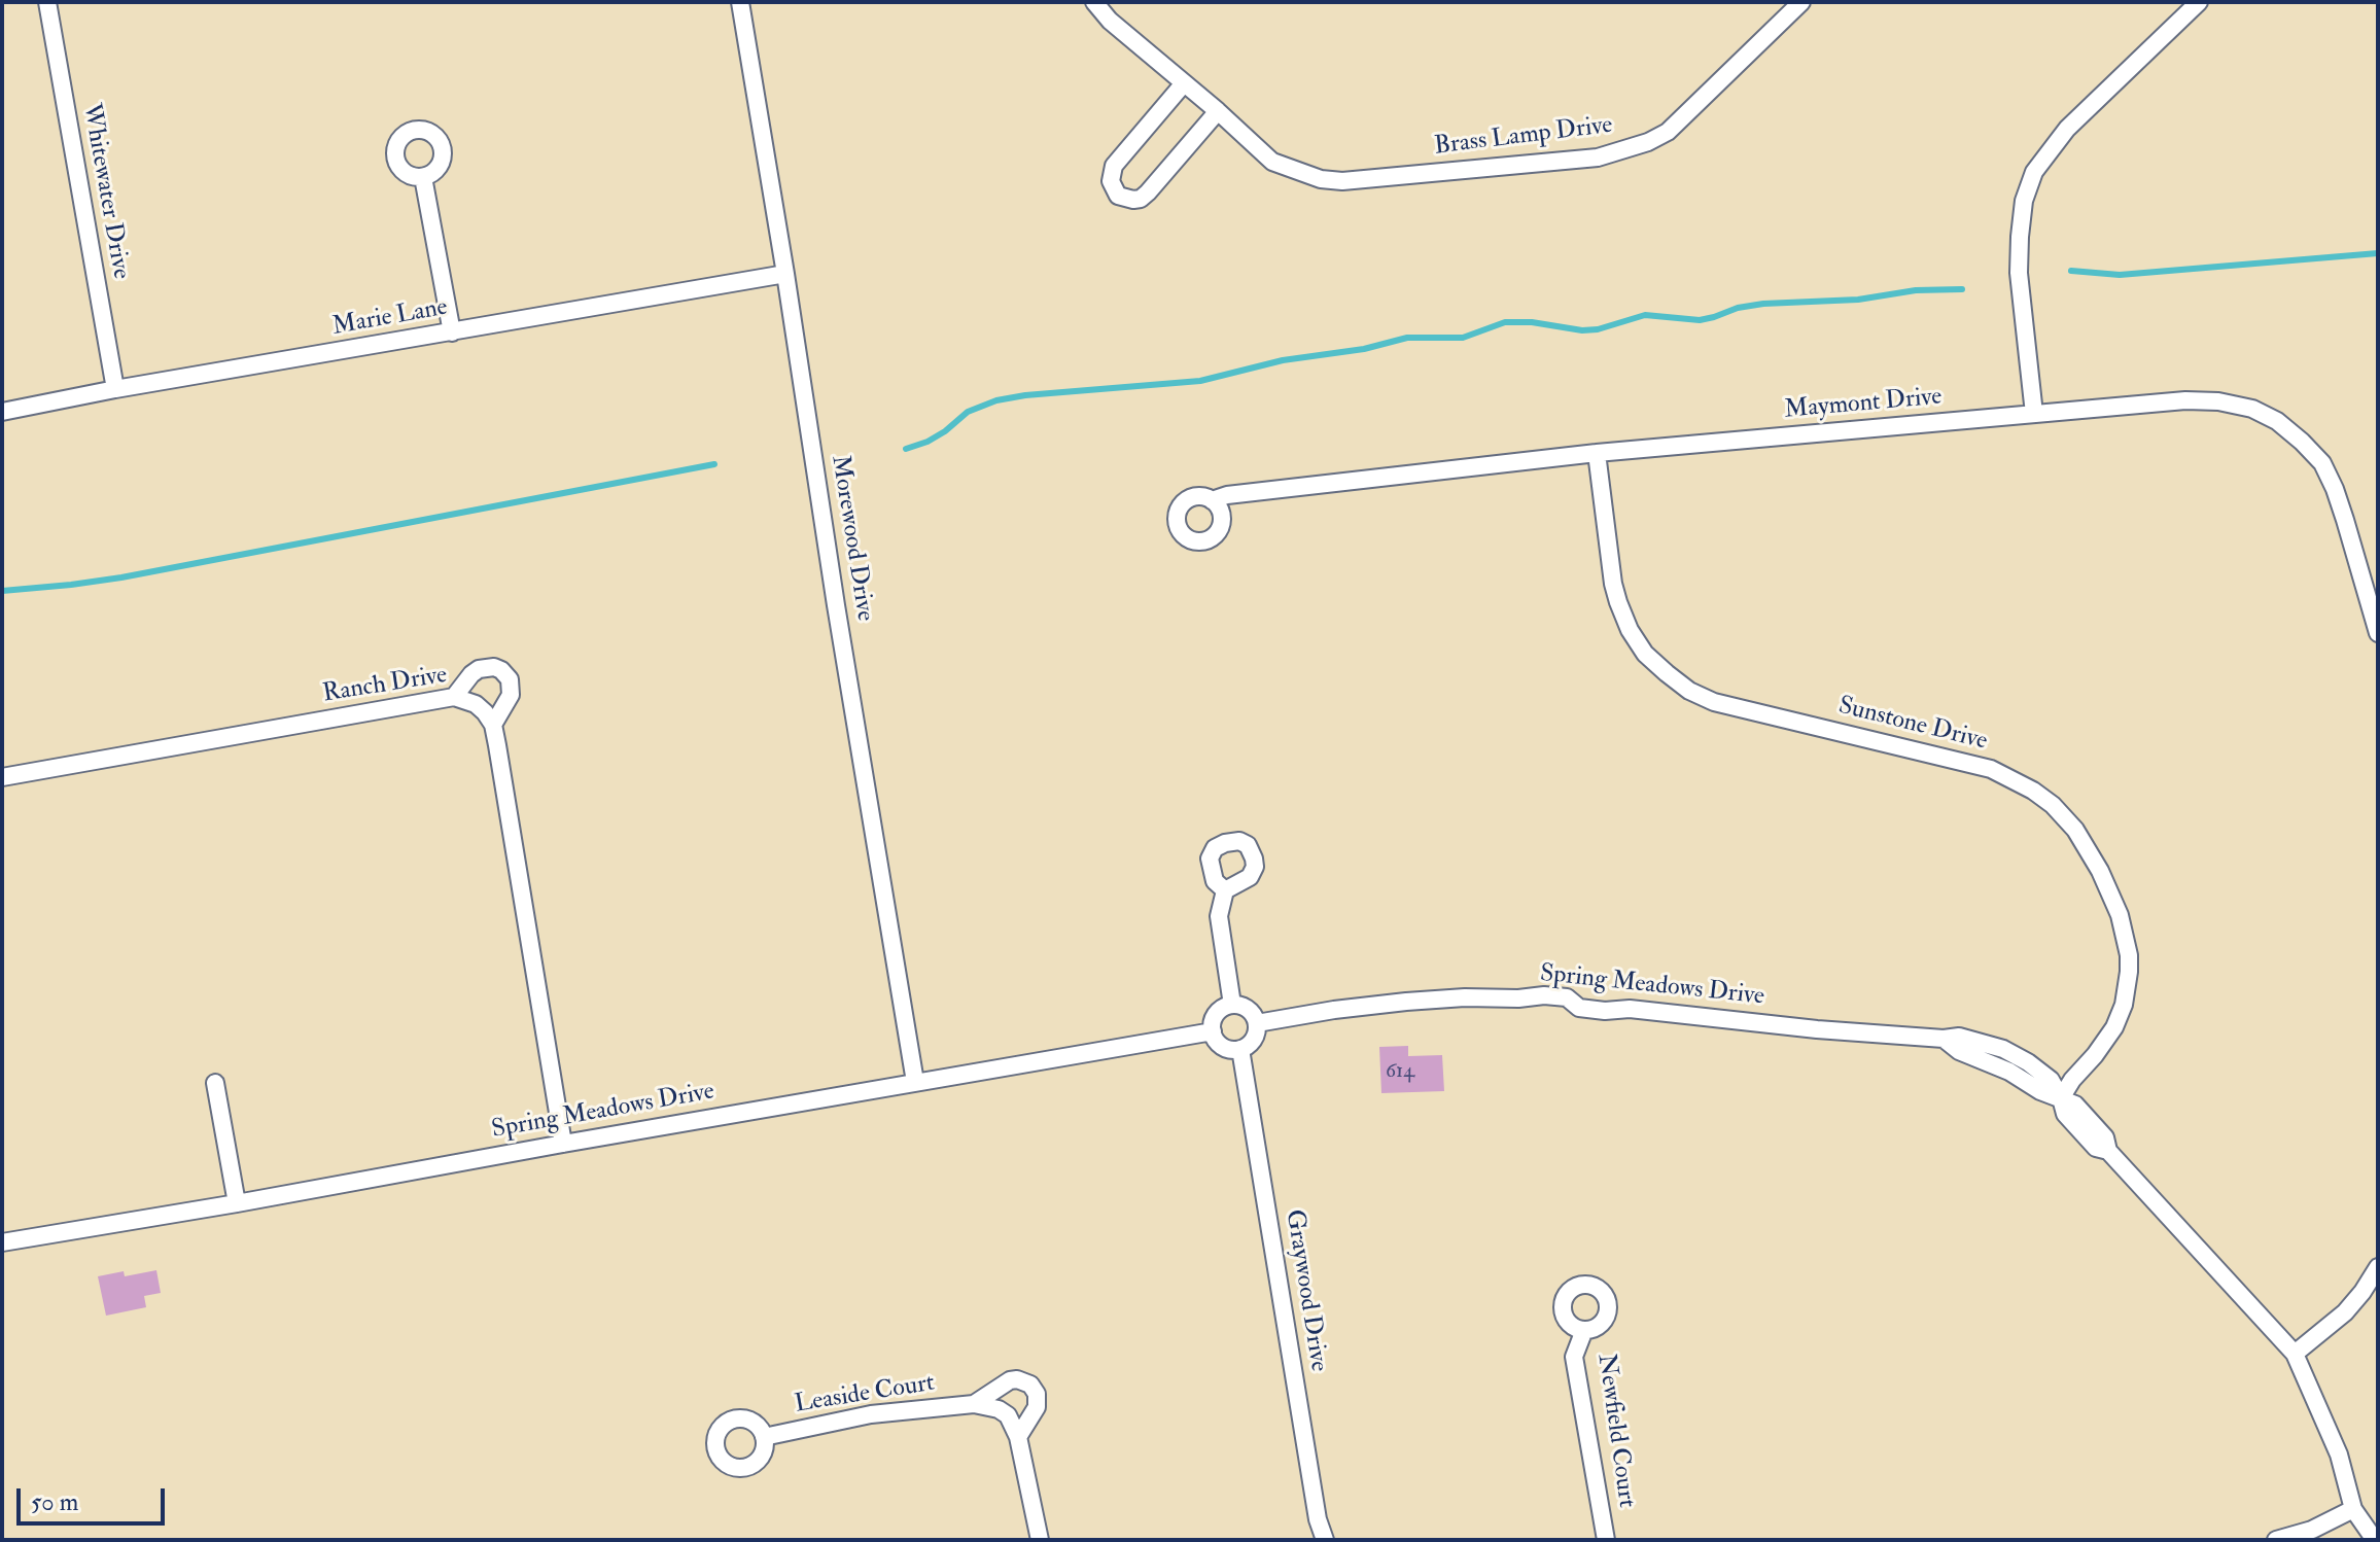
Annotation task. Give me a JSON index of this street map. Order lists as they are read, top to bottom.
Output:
{
  "streets": {
    "street": [
      "Brass Lamp Drive",
      "Whitewater Drive",
      "Marie Lane",
      "Maymont Drive",
      "Morewood Drive",
      "Ranch Drive",
      "Sunstone Drive",
      "Spring Meadows Drive",
      "Graywood Drive",
      "Leaside Court",
      "Newfield Court"
    ]
  },
  "crossings": [
    ["Whitewater Drive", "Marie Lane"],
    ["Marie Lane", "Morewood Drive"],
    ["Maymont Drive", "Sunstone Drive"],
    ["Morewood Drive", "Spring Meadows Drive"],
    ["Sunstone Drive", "Spring Meadows Drive"],
    ["Spring Meadows Drive", "Graywood Drive"]
  ],
  "house_numbers": ["614"],
  "scale_bar": "50 m"
}
